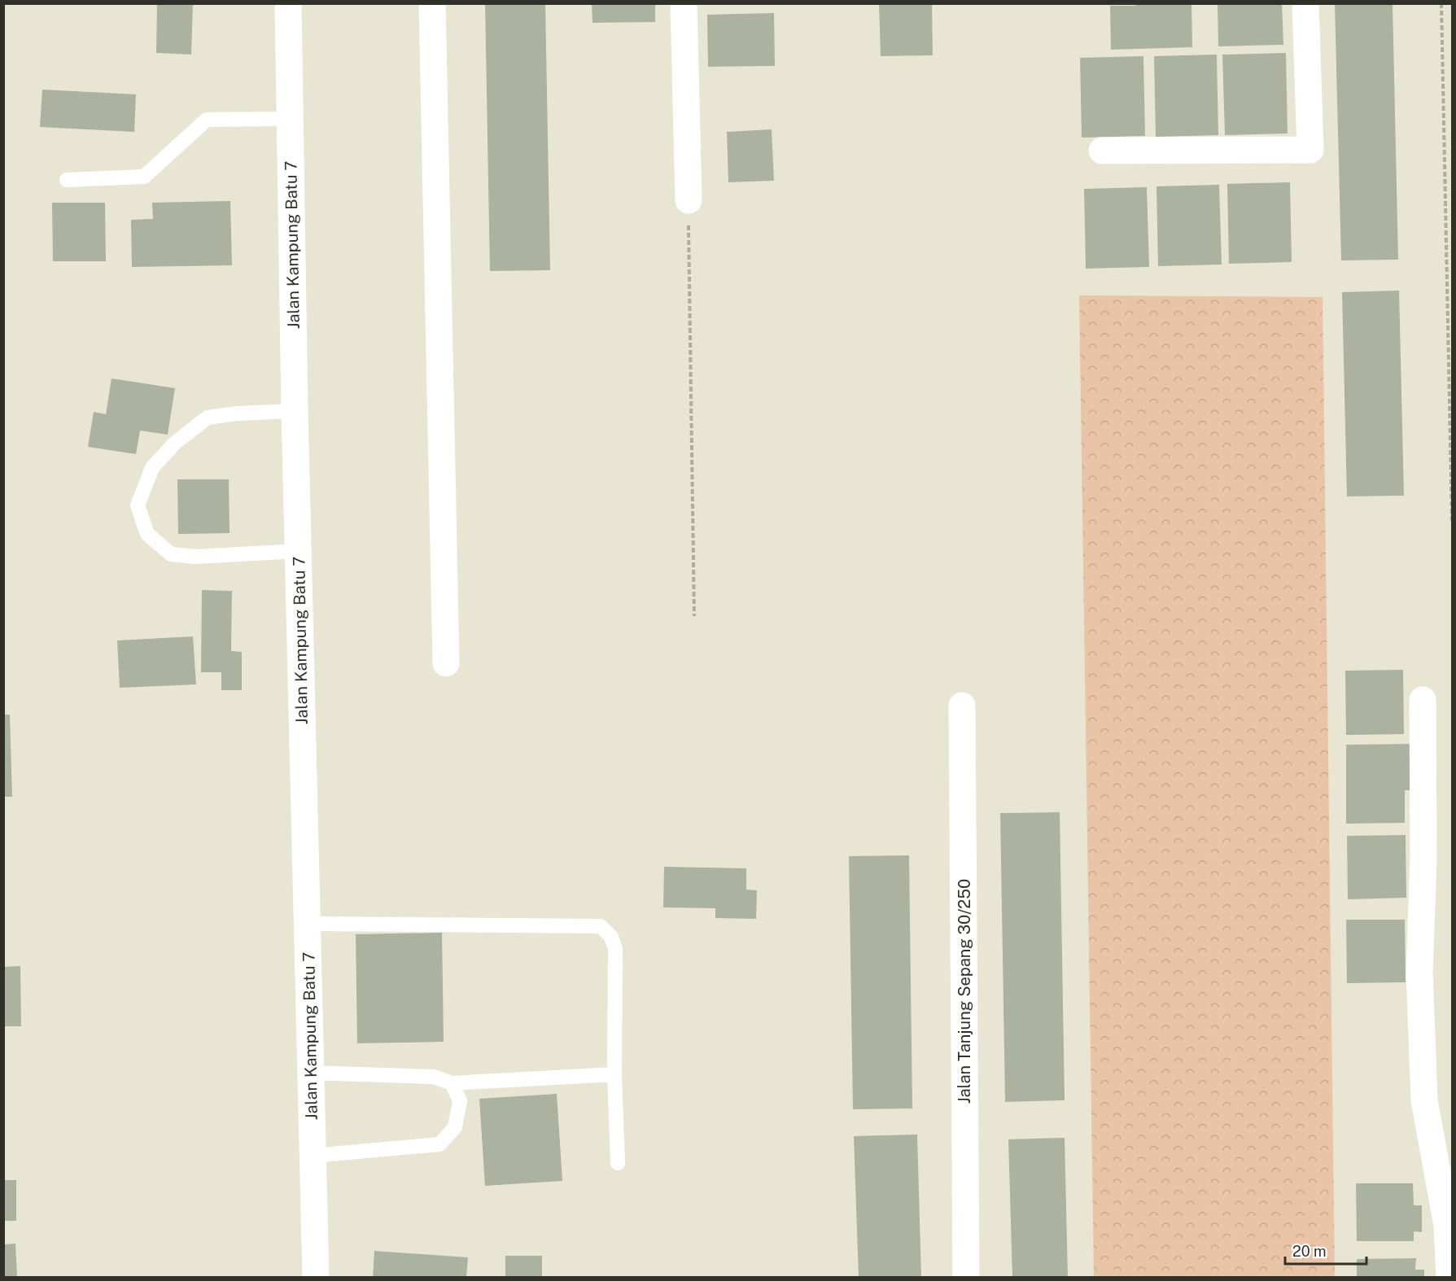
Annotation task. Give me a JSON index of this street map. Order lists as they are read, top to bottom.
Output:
{
  "streets": {
    "street": ["Jalan Kampung Batu 7", "Jalan Tanjung Sepang 30/250"]
  },
  "scale_bar": "20 m"
}
